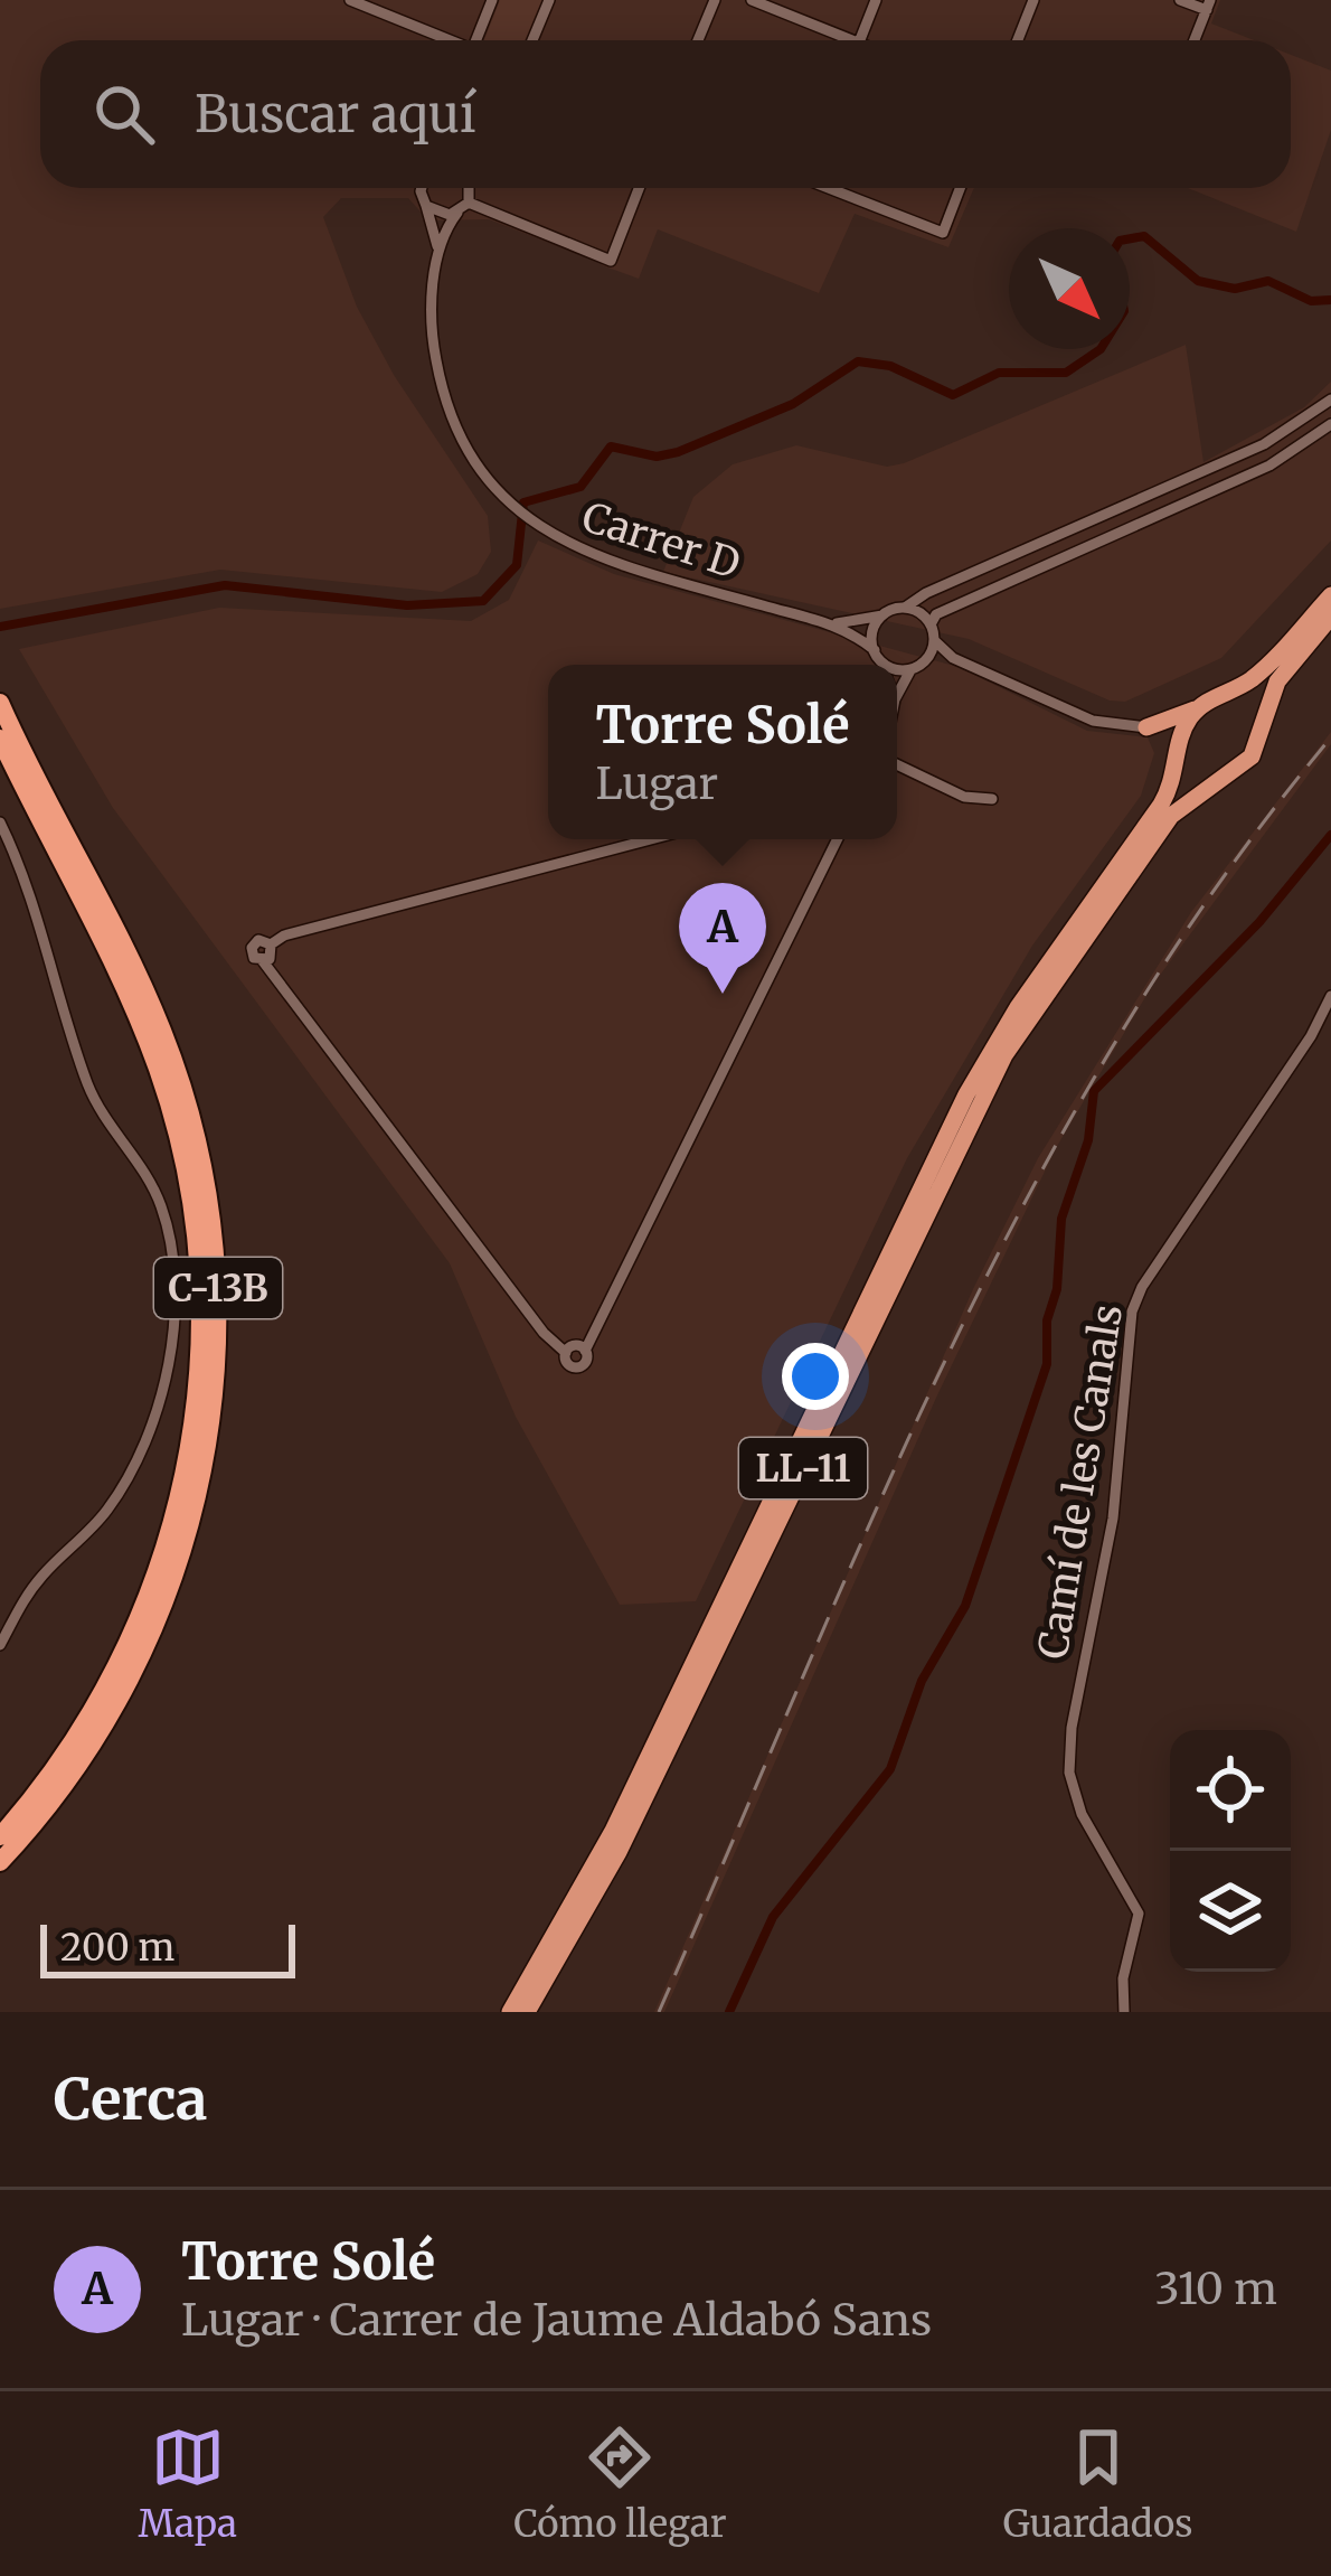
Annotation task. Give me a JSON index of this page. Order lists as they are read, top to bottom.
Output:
{
  "streets": {
    "highway": ["C-13B", "LL-11"],
    "street": ["Carrer D", "Camí de les Canals"]
  },
  "scale_bar": "200 m",
  "north": "bottom right",
  "page": {
    "search": "Buscar aquí",
    "popup": ["Torre Solé", "Lugar"],
    "pins": "A",
    "scale": "200 m",
    "heading": "Cerca",
    "list": [
      {
        "mark": "A",
        "name": "Torre Solé",
        "note": "Lugar · Carrer de Jaume Aldabó Sans",
        "value": "310 m"
      }
    ],
    "nav": ["Mapa", "Cómo llegar", "Guardados"]
  }
}
